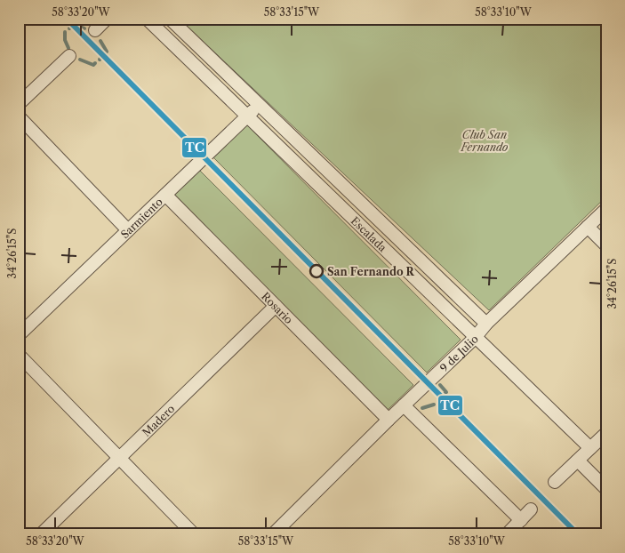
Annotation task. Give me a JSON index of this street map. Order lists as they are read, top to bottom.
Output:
{
  "streets": {
    "street": [
      "Sarmiento",
      "Escalada",
      "Rosario",
      "9 de Julio",
      "Madero"
    ]
  },
  "crossings": [
    ["Sarmiento", "Escalada"],
    ["Sarmiento", "Rosario"],
    ["Escalada", "9 de Julio"],
    ["Rosario", "9 de Julio"],
    ["Rosario", "Madero"]
  ],
  "parks": ["Club San Fernando"],
  "places": ["San Fernando R"],
  "lines": ["transit line TC"],
  "coordinates": [
    "58°33'20\"W",
    "58°33'15\"W",
    "58°33'10\"W",
    "34°26'15\"S"
  ]
}
